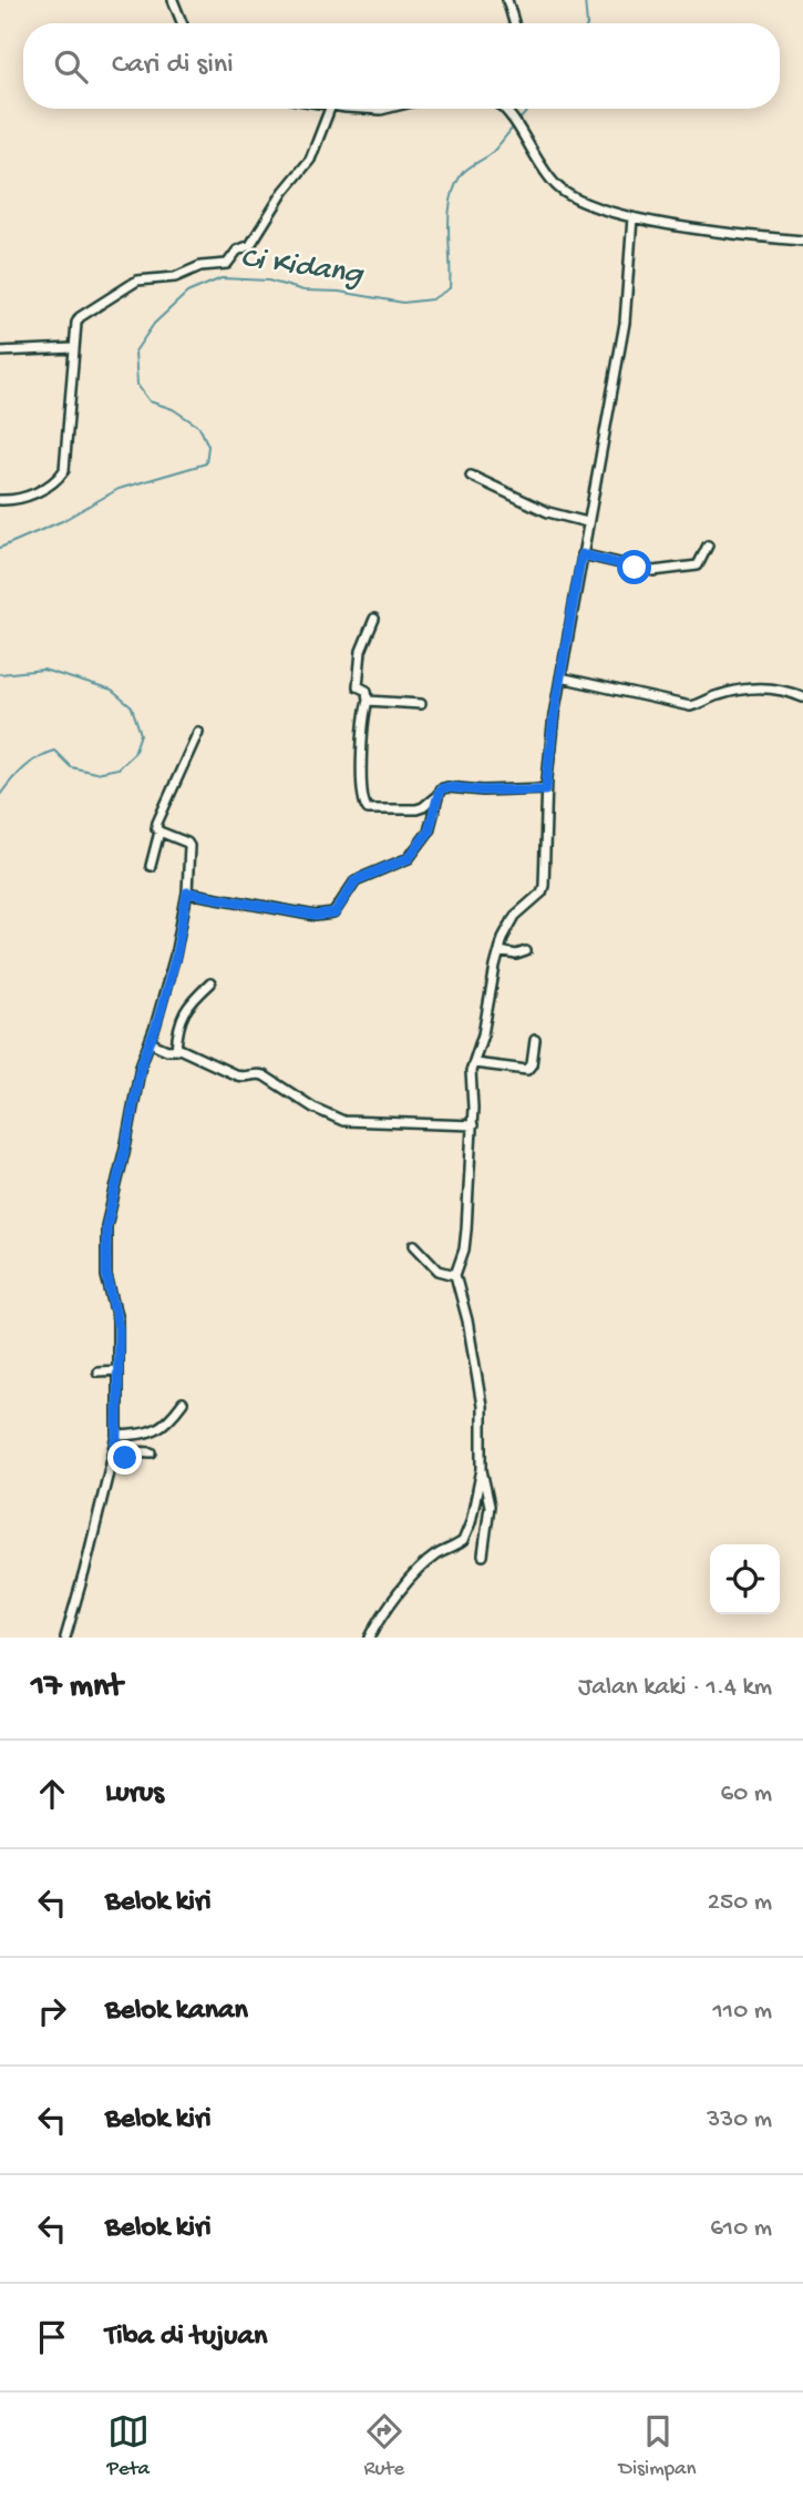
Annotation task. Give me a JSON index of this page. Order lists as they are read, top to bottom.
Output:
{
  "water": ["Ci Kidang"],
  "page": {
    "search": "Cari di sini",
    "heading": ["17 mnt", "Jalan kaki · 1.4 km"],
    "list": [
      ["Lurus", "60 m"],
      ["Belok kiri", "250 m"],
      ["Belok kanan", "110 m"],
      ["Belok kiri", "330 m"],
      ["Belok kiri", "610 m"],
      "Tiba di tujuan"
    ],
    "nav": ["Peta", "Rute", "Disimpan"]
  }
}
